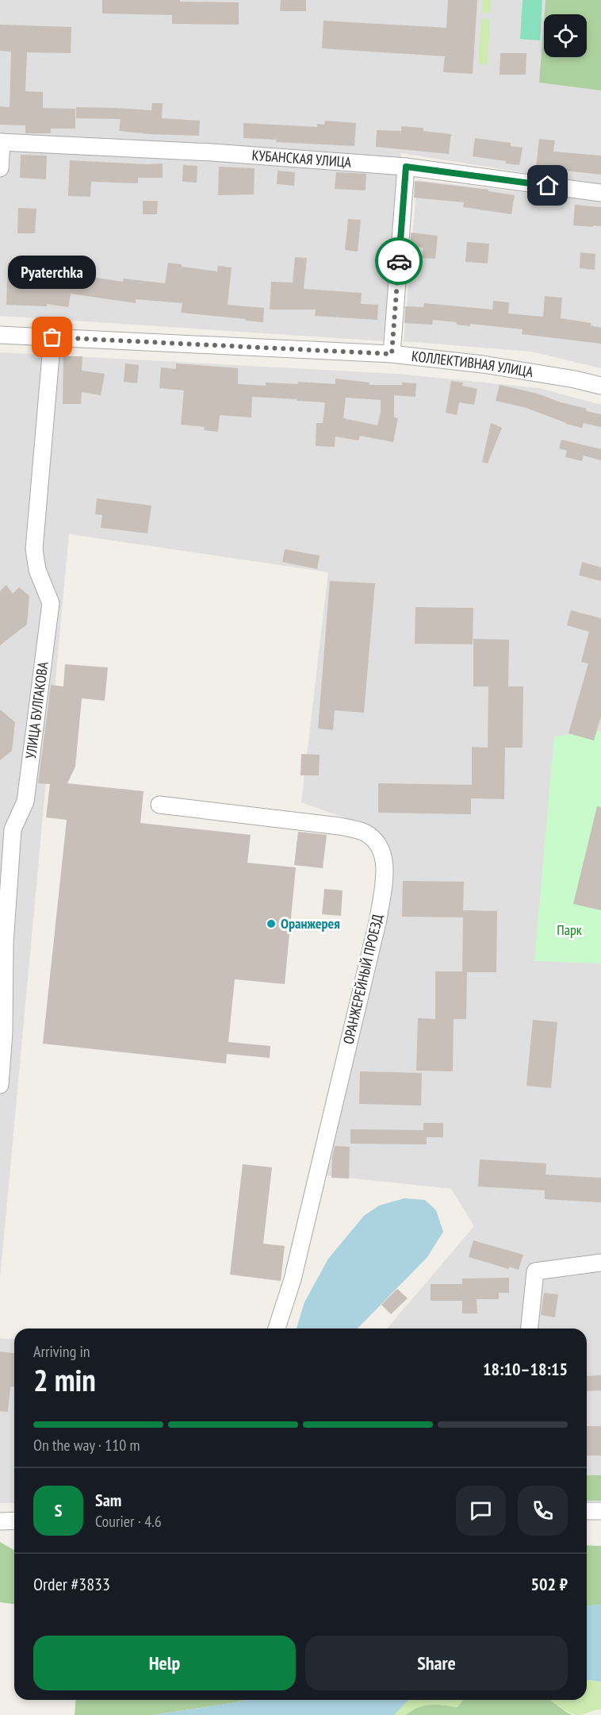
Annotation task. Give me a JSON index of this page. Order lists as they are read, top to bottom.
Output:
{
  "streets": {
    "street": [
      "КУБАНСКАЯ УЛИЦА",
      "КОЛЛЕКТИВНАЯ УЛИЦА",
      "УЛИЦА БУЛГАКОВА",
      "ОРАНЖЕРЕЙНЫЙ ПРОЕЗД"
    ]
  },
  "crossings": [
    ["КОЛЛЕКТИВНАЯ УЛИЦА", "УЛИЦА БУЛГАКОВА"]
  ],
  "parks": ["Парк"],
  "places": ["Pyaterchka", "Оранжерея"],
  "page": {
    "bubble": "Pyaterchka",
    "heading": ["2 min", "Arriving in", "18:10–18:15"],
    "panel": [
      "Sam",
      "Courier · 4.6",
      "Order #3833",
      "502 ₽"
    ],
    "bar": "On the way · 110 m",
    "round": "S",
    "buttons": ["Help", "Share"]
  }
}
